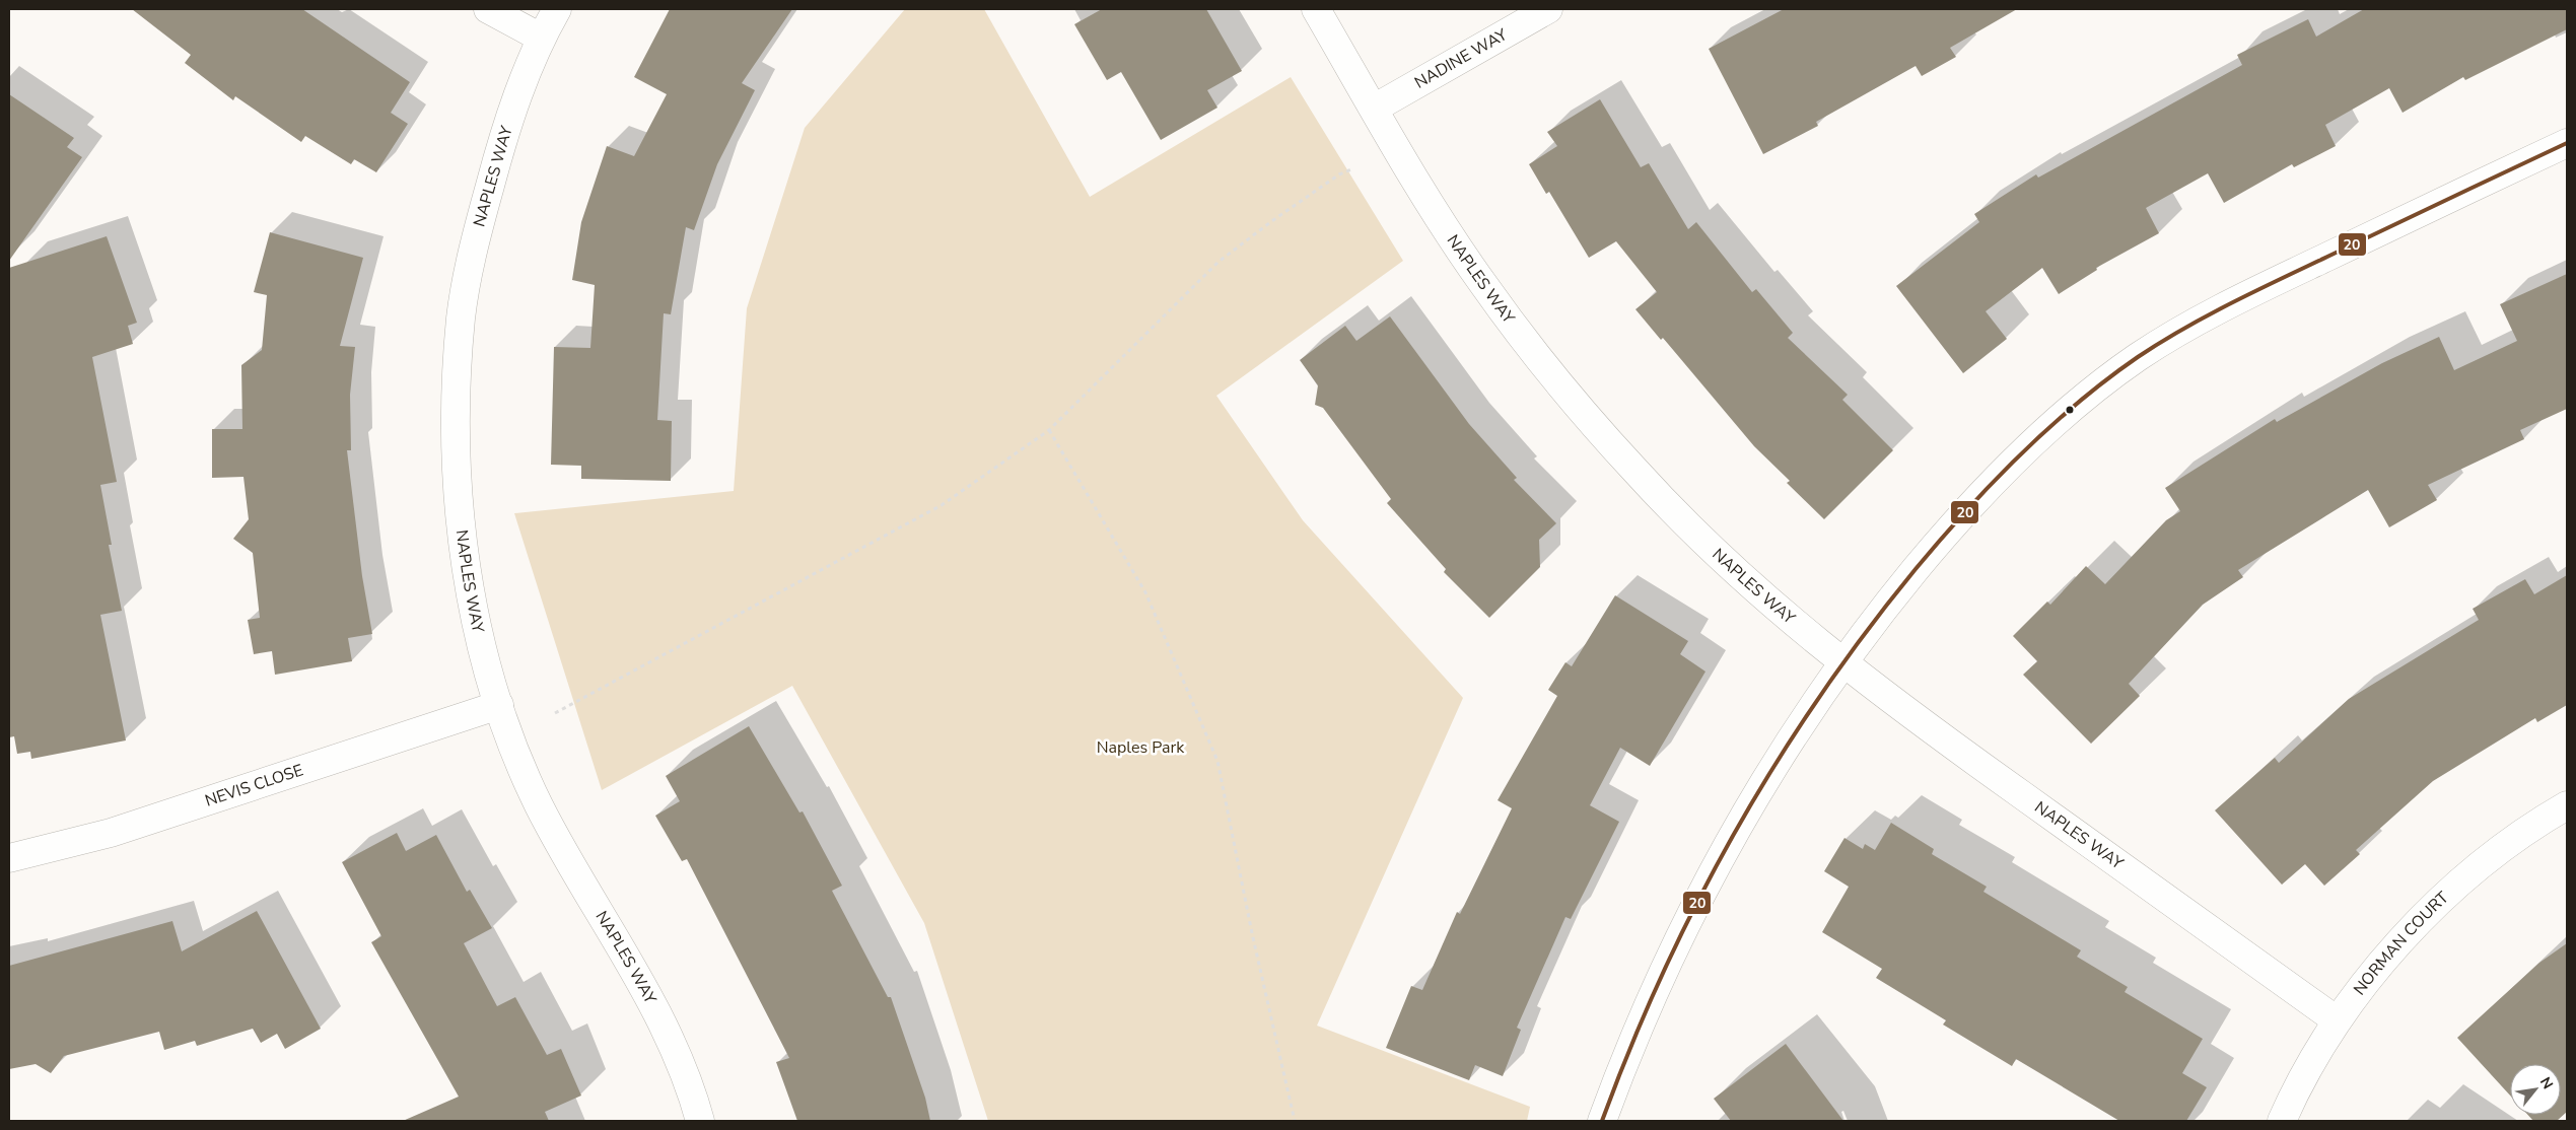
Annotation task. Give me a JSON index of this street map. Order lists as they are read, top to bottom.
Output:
{
  "streets": {
    "street": [
      "NADINE WAY",
      "NAPLES WAY",
      "NEVIS CLOSE",
      "NORMAN COURT"
    ]
  },
  "crossings": [
    ["NADINE WAY", "NAPLES WAY"],
    ["NAPLES WAY", "NEVIS CLOSE"],
    ["NAPLES WAY", "NORMAN COURT"]
  ],
  "parks": ["Naples Park"],
  "lines": ["transit line 20"],
  "north": "top right"
}
